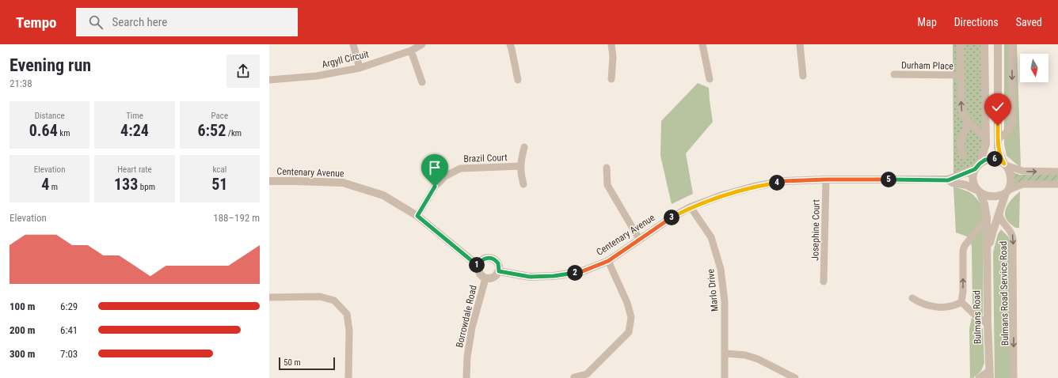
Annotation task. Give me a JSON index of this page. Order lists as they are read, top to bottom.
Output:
{
  "streets": {
    "street": [
      "Argyll Circuit",
      "Durham Place",
      "Brazil Court",
      "Centenary Avenue",
      "Josephine Court",
      "Marlo Drive",
      "Bulmans Road Service Road",
      "Borrowdale Road",
      "Bulmans Road"
    ]
  },
  "crossings": [
    ["Brazil Court", "Centenary Avenue"],
    ["Centenary Avenue", "Josephine Court"],
    ["Centenary Avenue", "Marlo Drive"],
    ["Centenary Avenue", "Borrowdale Road"],
    ["Centenary Avenue", "Bulmans Road"],
    ["Bulmans Road Service Road", "Bulmans Road"]
  ],
  "one_way": ["Bulmans Road Service Road"],
  "scale_bar": "50 m",
  "north": "bottom",
  "page": {
    "header": "Tempo",
    "search": "Search here",
    "nav": ["Map", "Directions", "Saved"],
    "heading": ["Evening run", "21:38"],
    "stats": [
      ["Distance", "0.64 km"],
      ["Time", "4:24"],
      ["Pace", "6:52 /km"],
      ["Elevation", "4 m"],
      ["Heart rate", "133 bpm"],
      ["kcal", "51"]
    ],
    "pins": [
      "6",
      "5",
      "4",
      "3",
      "1",
      "2"
    ],
    "chart": ["Elevation", "188–192 m"],
    "list": [
      {
        "name": "100 m",
        "note": "6:29"
      },
      {
        "name": "200 m",
        "note": "6:41"
      },
      {
        "name": "300 m",
        "note": "7:03"
      }
    ],
    "scale": "50 m"
  }
}
